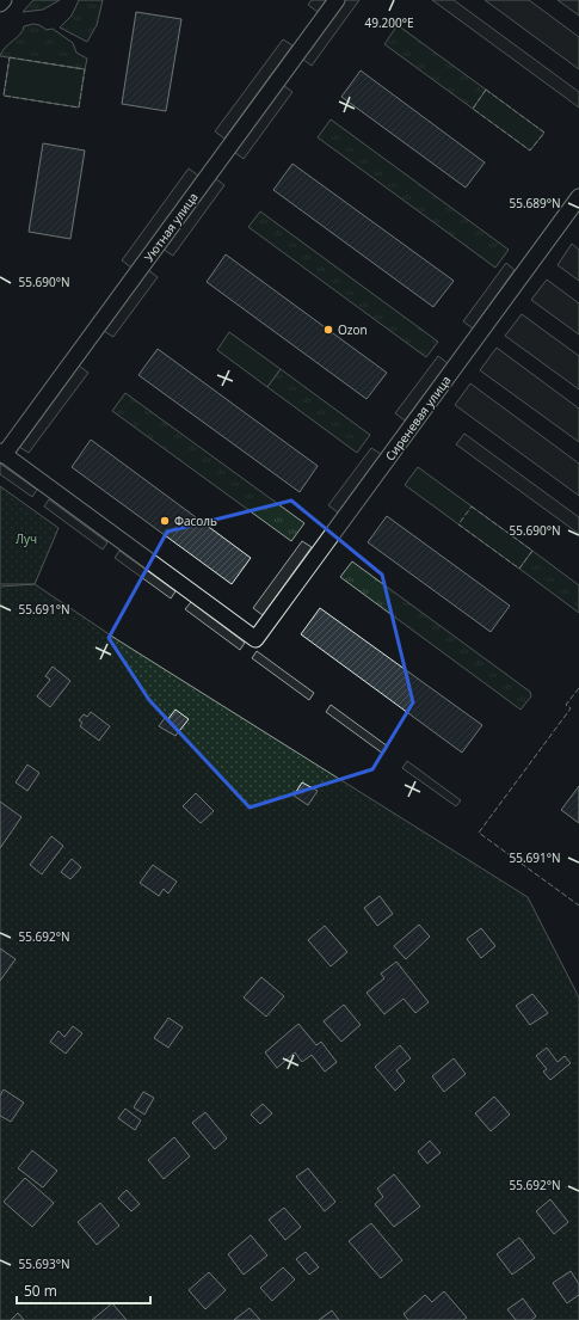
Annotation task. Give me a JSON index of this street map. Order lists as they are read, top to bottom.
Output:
{
  "streets": {
    "street": ["Уютная улица", "Сиреневая улица"]
  },
  "crossings": [
    ["Уютная улица", "Сиреневая улица"]
  ],
  "parks": ["Луч"],
  "places": ["Ozon", "Фасоль"],
  "scale_bar": "50 m",
  "coordinates": [
    "49.200°E",
    "55.689°N",
    "55.690°N",
    "55.691°N",
    "55.692°N",
    "55.693°N"
  ]
}
